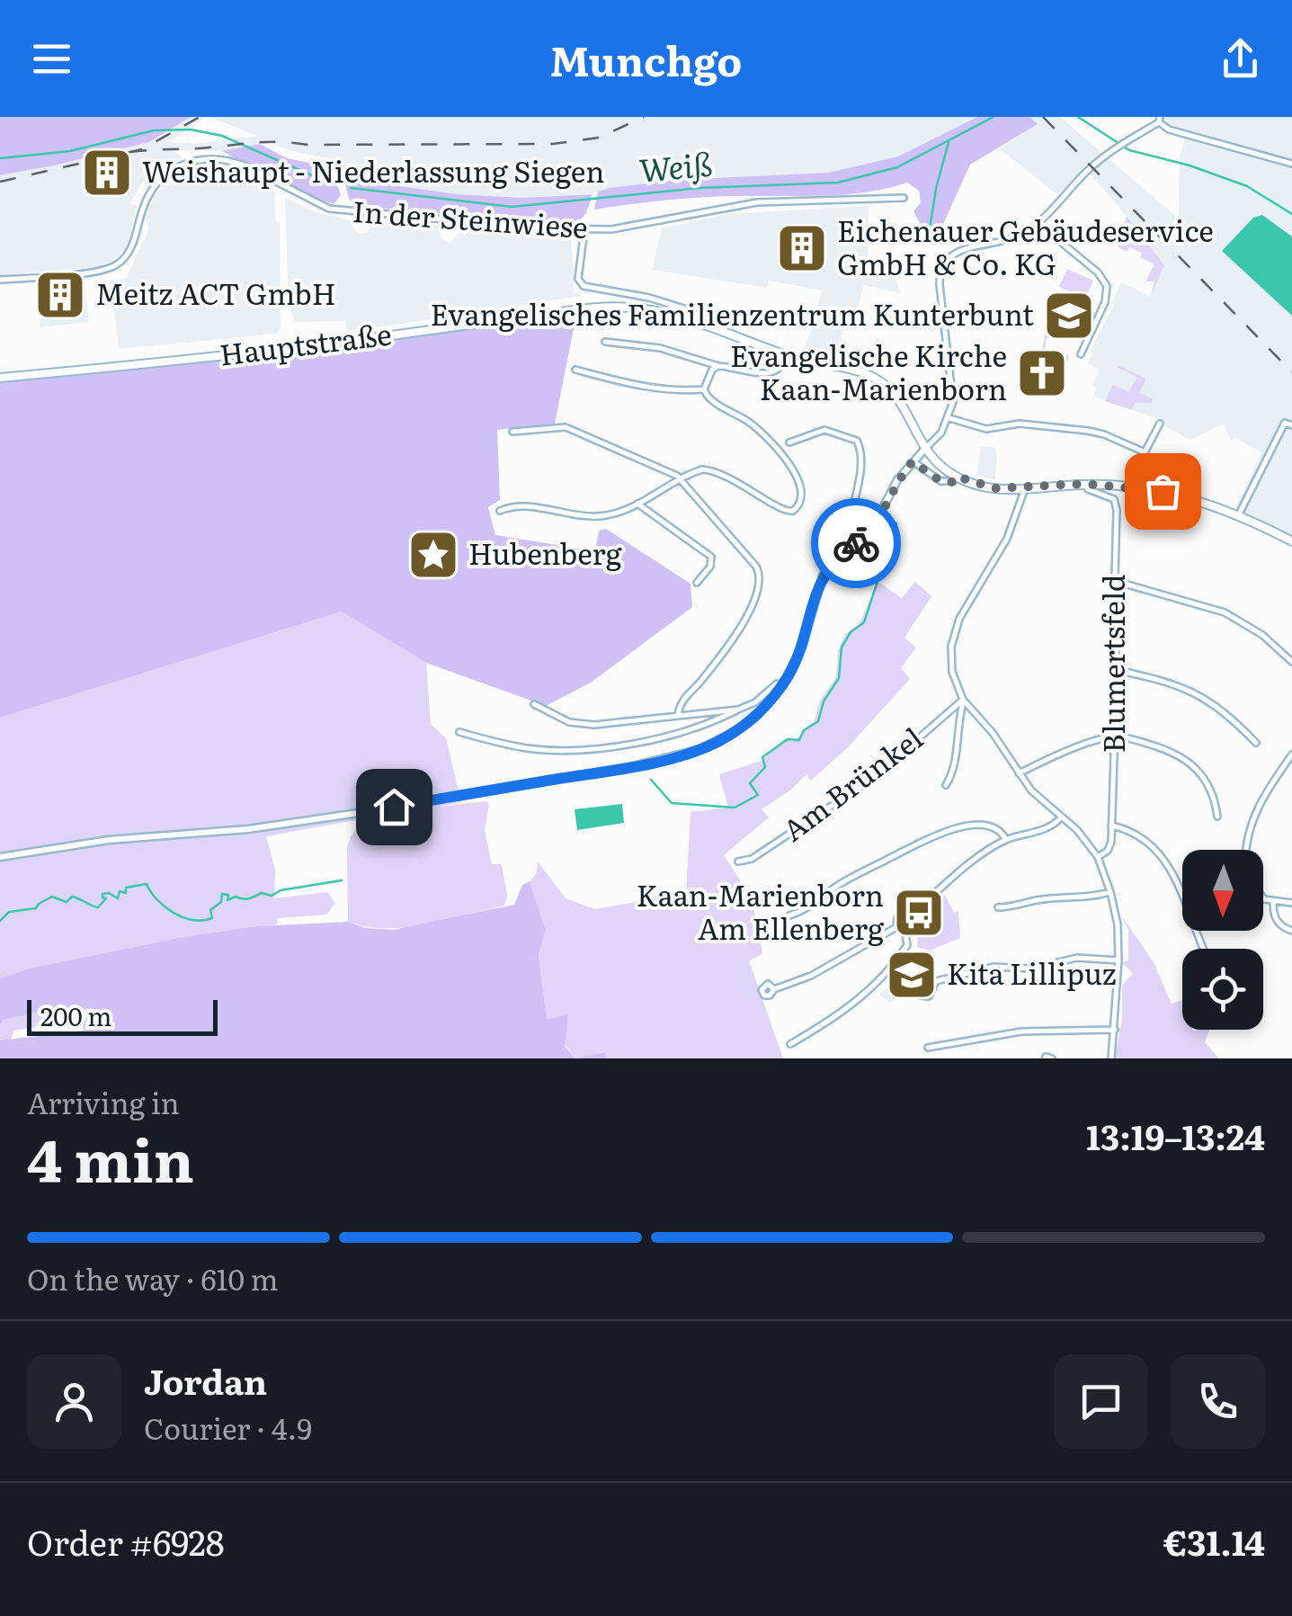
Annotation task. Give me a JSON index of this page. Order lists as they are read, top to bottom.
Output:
{
  "streets": {
    "main road": ["Hauptstraße"],
    "street": ["In der Steinwiese", "Blumertsfeld", "Am Brünkel"]
  },
  "crossings": [
    ["Hauptstraße", "Blumertsfeld"]
  ],
  "water": ["Weiß"],
  "places": {
    "building": ["Weishaupt - Niederlassung Siegen", "Eichenauer Gebäudeservice GmbH & Co. KG", "Meitz ACT GmbH"],
    "school or university": ["Evangelisches Familienzentrum Kunterbunt", "Kita Lillipuz"],
    "church": ["Evangelische Kirche Kaan-Marienborn"],
    "place": ["Hubenberg"],
    "bus stop": ["Kaan-Marienborn Am Ellenberg"]
  },
  "scale_bar": "200 m",
  "north": "bottom",
  "page": {
    "header": "Munchgo",
    "scale": "200 m",
    "heading": ["4 min", "Arriving in", "13:19–13:24"],
    "panel": [
      "Jordan",
      "Courier · 4.9",
      "Order #6928",
      "€31.14"
    ],
    "bar": "On the way · 610 m"
  }
}
